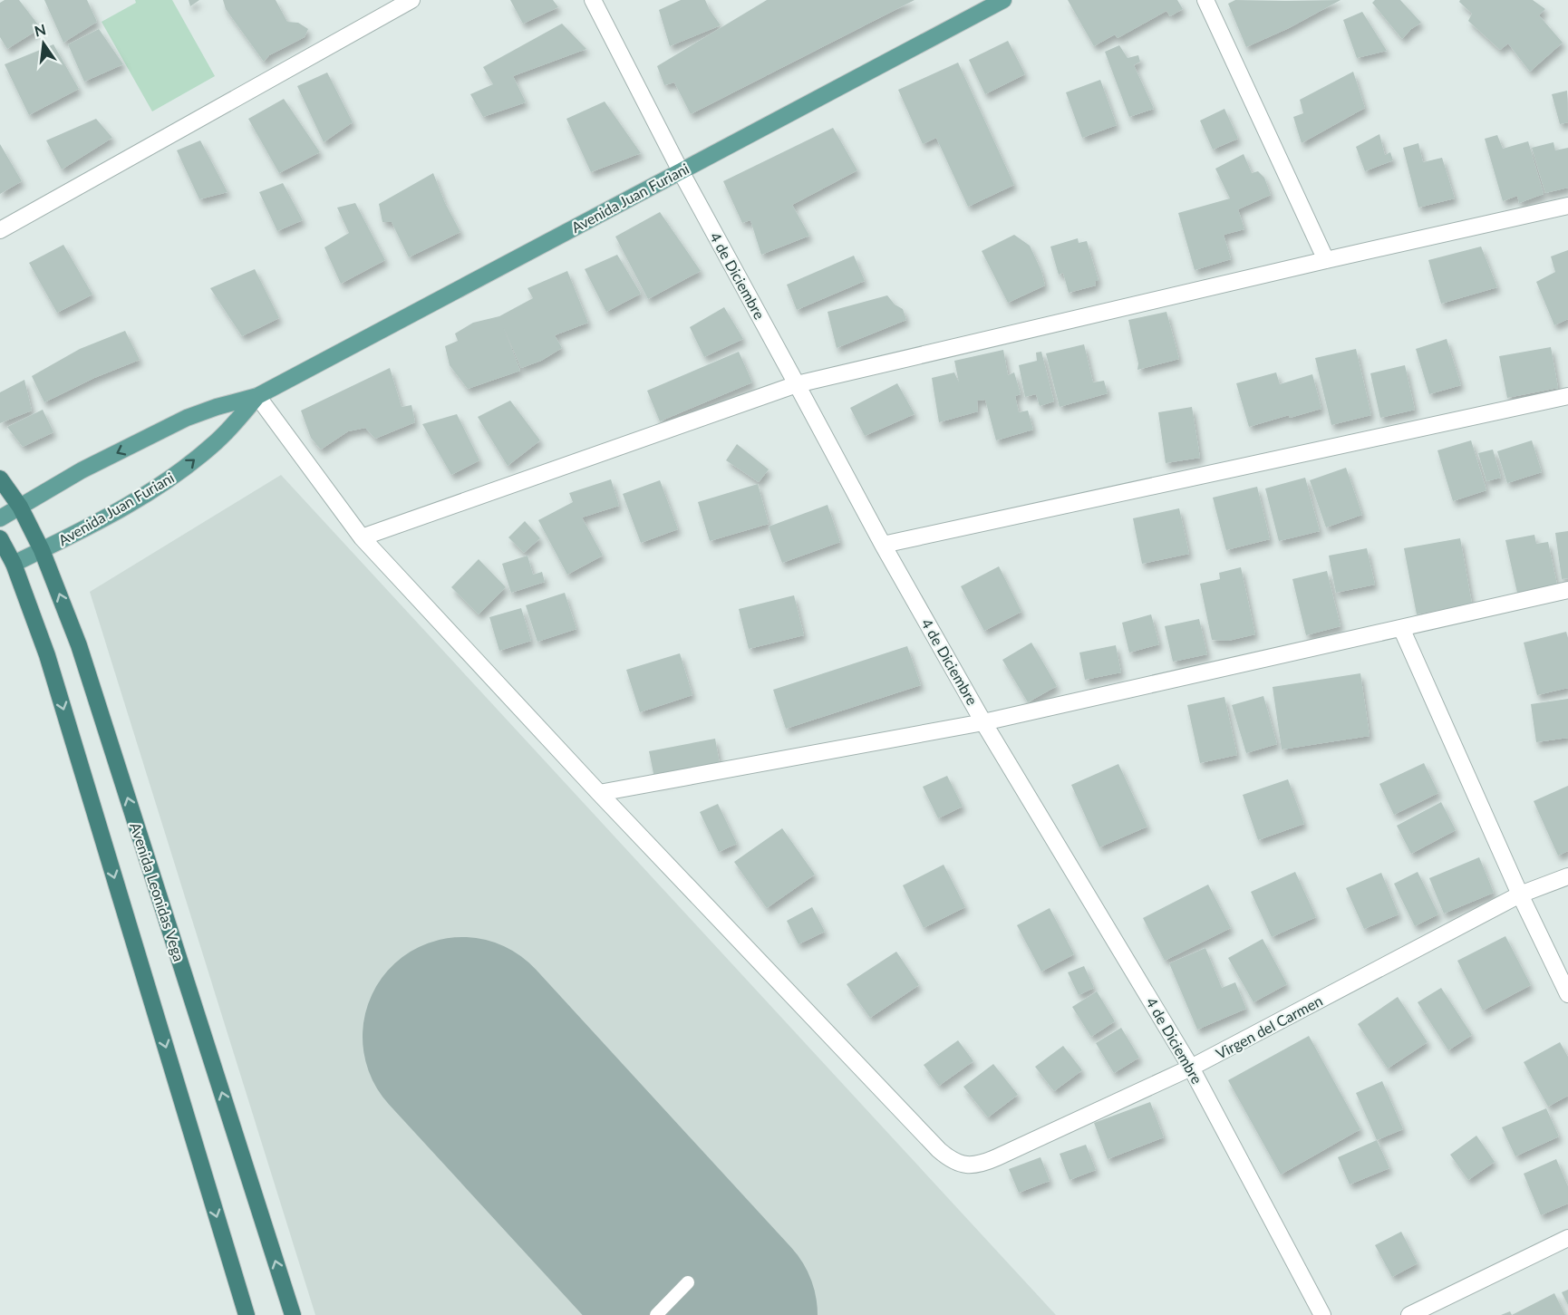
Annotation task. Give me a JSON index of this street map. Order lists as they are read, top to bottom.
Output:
{
  "streets": {
    "highway": ["Avenida Leonidas Vega"],
    "main road": ["Avenida Juan Furiani"],
    "street": ["4 de Diciembre", "Virgen del Carmen"]
  },
  "crossings": [
    ["Avenida Juan Furiani", "4 de Diciembre"],
    ["Avenida Juan Furiani", "Avenida Leonidas Vega"],
    ["4 de Diciembre", "Virgen del Carmen"]
  ],
  "north": "top"
}
